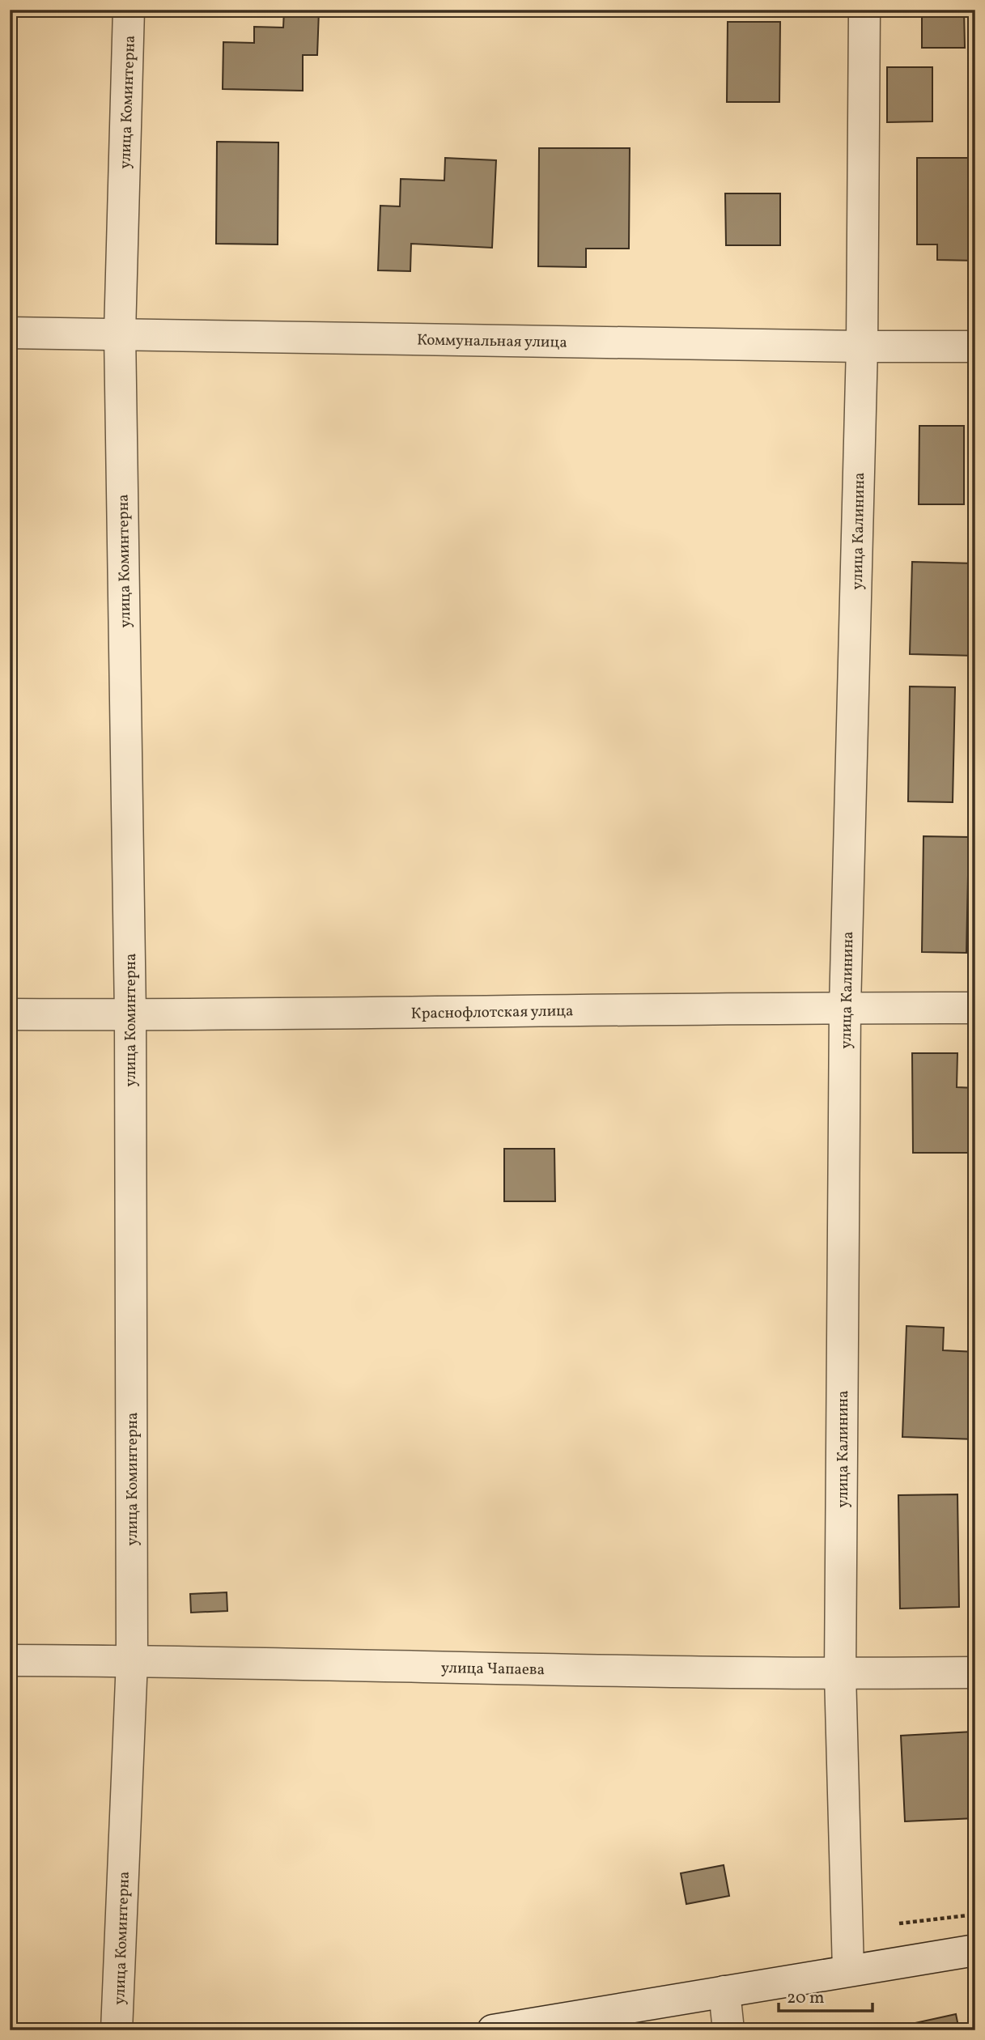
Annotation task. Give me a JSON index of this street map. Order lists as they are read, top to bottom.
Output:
{
  "streets": {
    "street": [
      "улица Коминтерна",
      "Коммунальная улица",
      "улица Калинина",
      "Краснофлотская улица",
      "улица Чапаева"
    ]
  },
  "crossings": [
    ["улица Коминтерна", "Коммунальная улица"],
    ["улица Коминтерна", "Краснофлотская улица"],
    ["улица Коминтерна", "улица Чапаева"],
    ["Коммунальная улица", "улица Калинина"],
    ["улица Калинина", "Краснофлотская улица"],
    ["улица Калинина", "улица Чапаева"]
  ],
  "scale_bar": "20 m"
}
